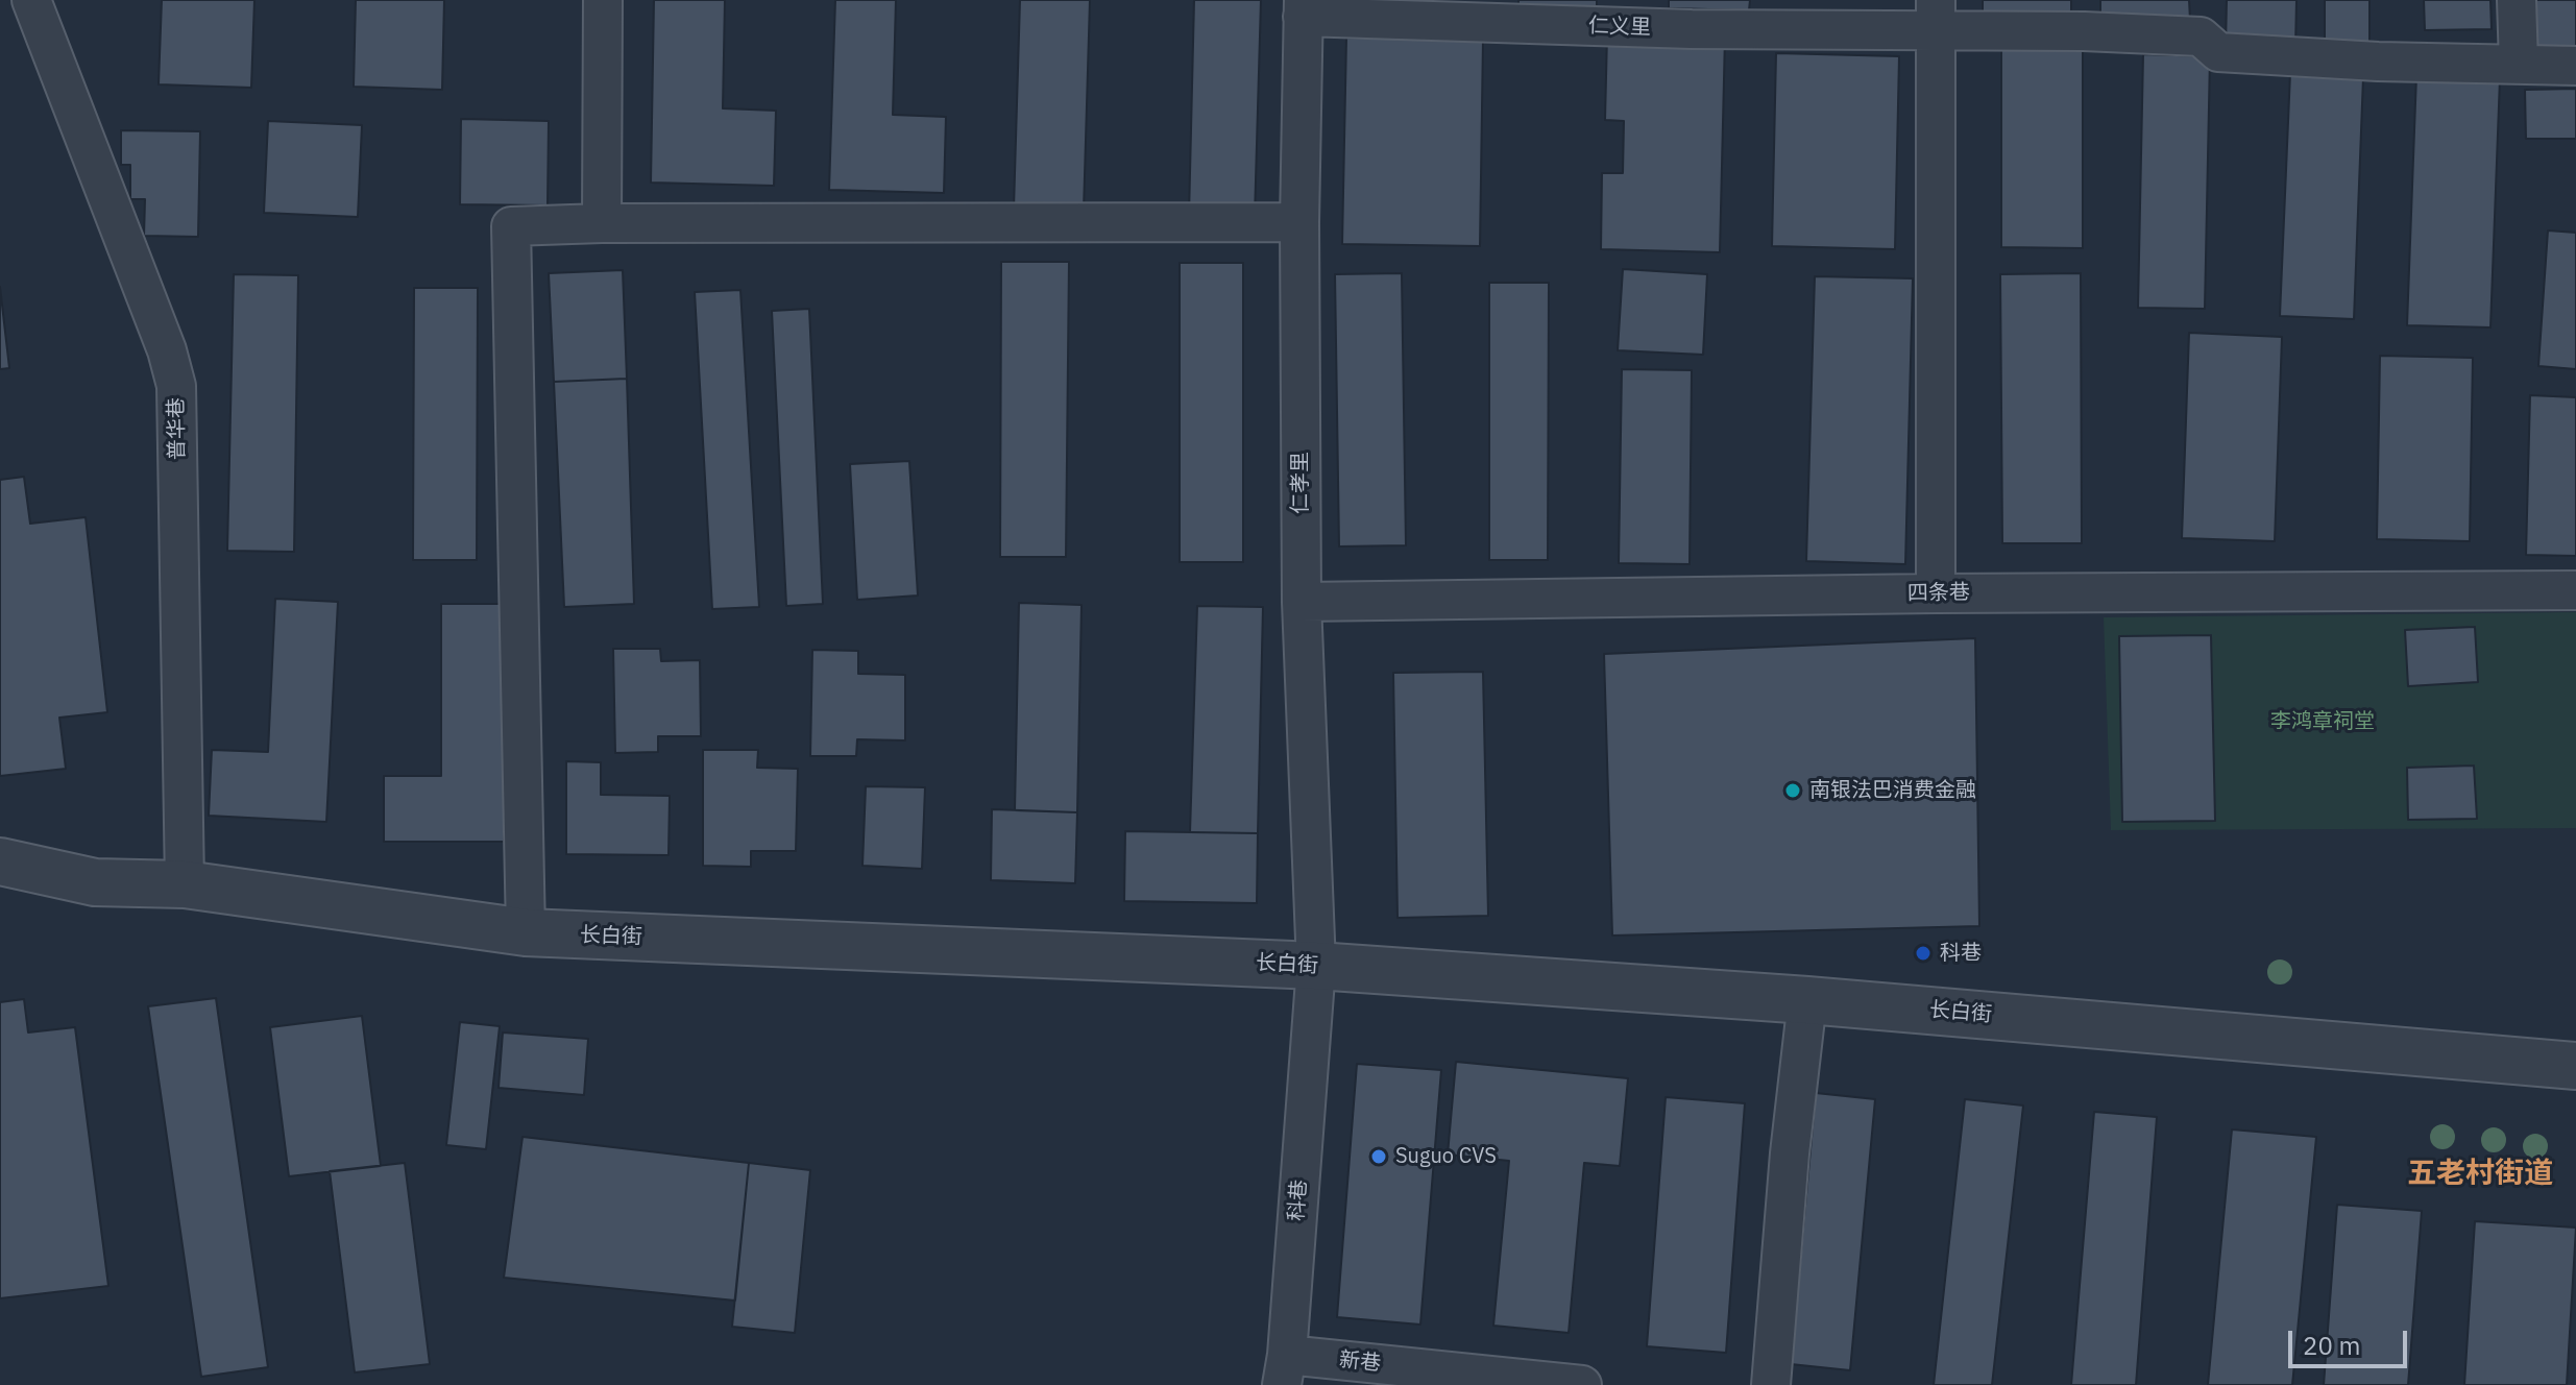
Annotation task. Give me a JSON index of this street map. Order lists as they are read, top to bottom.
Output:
{
  "streets": {
    "street": [
      "仁义里",
      "普华巷",
      "仁孝里",
      "四条巷",
      "长白街",
      "科巷",
      "新巷"
    ]
  },
  "crossings": [
    ["仁义里", "仁孝里"],
    ["普华巷", "长白街"],
    ["仁孝里", "四条巷"],
    ["仁孝里", "长白街"],
    ["仁孝里", "科巷"],
    ["长白街", "科巷"],
    ["科巷", "新巷"]
  ],
  "districts": ["五老村街道"],
  "parks": ["李鸿章祠堂"],
  "places": ["南银法巴消费金融", "科巷", "Suguo CVS"],
  "scale_bar": "20 m"
}
